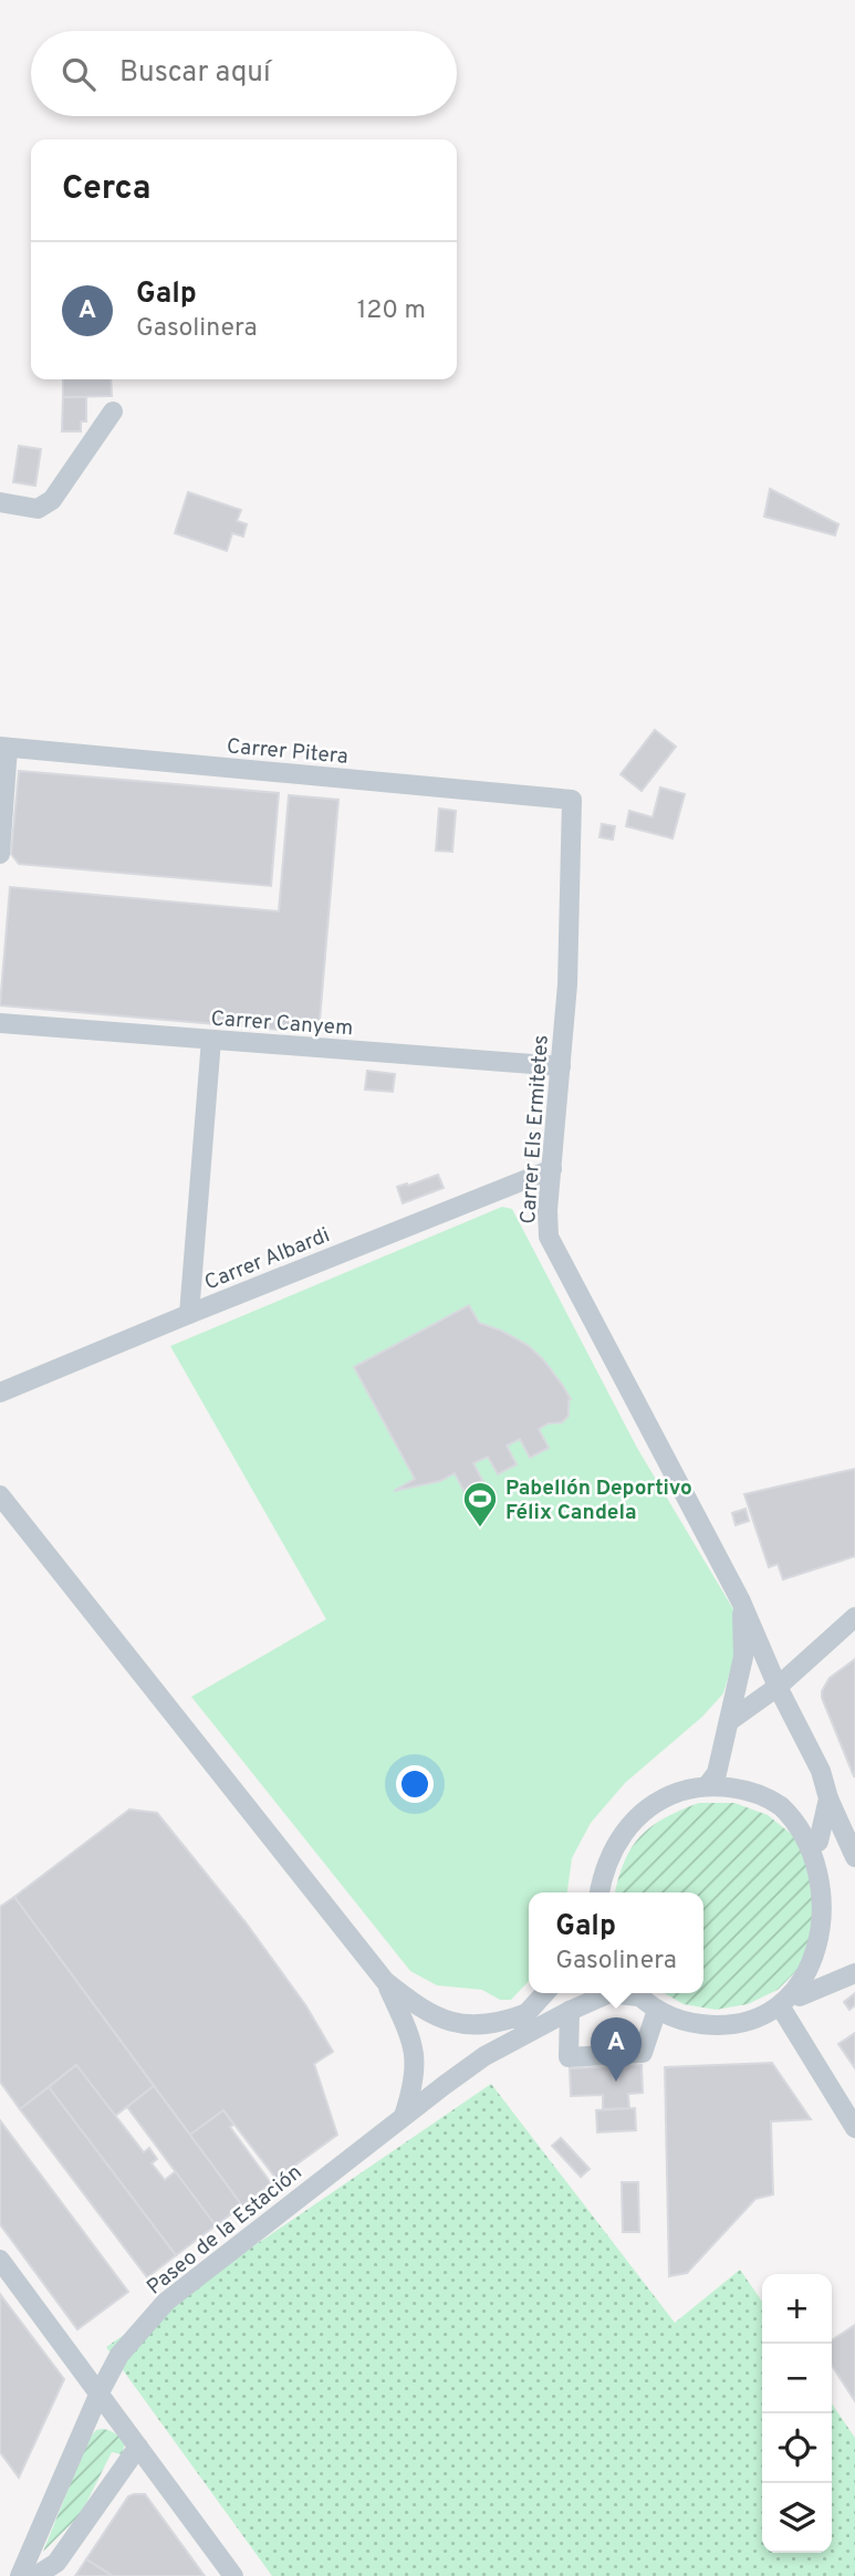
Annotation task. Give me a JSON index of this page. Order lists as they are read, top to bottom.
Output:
{
  "streets": {
    "street": [
      "Carrer Pitera",
      "Carrer Canyem",
      "Carrer Els Ermitetes",
      "Carrer Albardi",
      "Paseo de la Estación"
    ]
  },
  "crossings": [
    ["Carrer Pitera", "Carrer Els Ermitetes"],
    ["Carrer Canyem", "Carrer Els Ermitetes"],
    ["Carrer Els Ermitetes", "Carrer Albardi"]
  ],
  "places": {
    "sports": ["Pabellón Deportivo Félix Candela"]
  },
  "page": {
    "search": "Buscar aquí",
    "heading": "Cerca",
    "list": [
      {
        "mark": "A",
        "name": "Galp",
        "note": "Gasolinera",
        "value": "120 m"
      }
    ],
    "popup": ["Galp", "Gasolinera"],
    "pins": "A",
    "map_buttons": ["+", "−"]
  }
}
